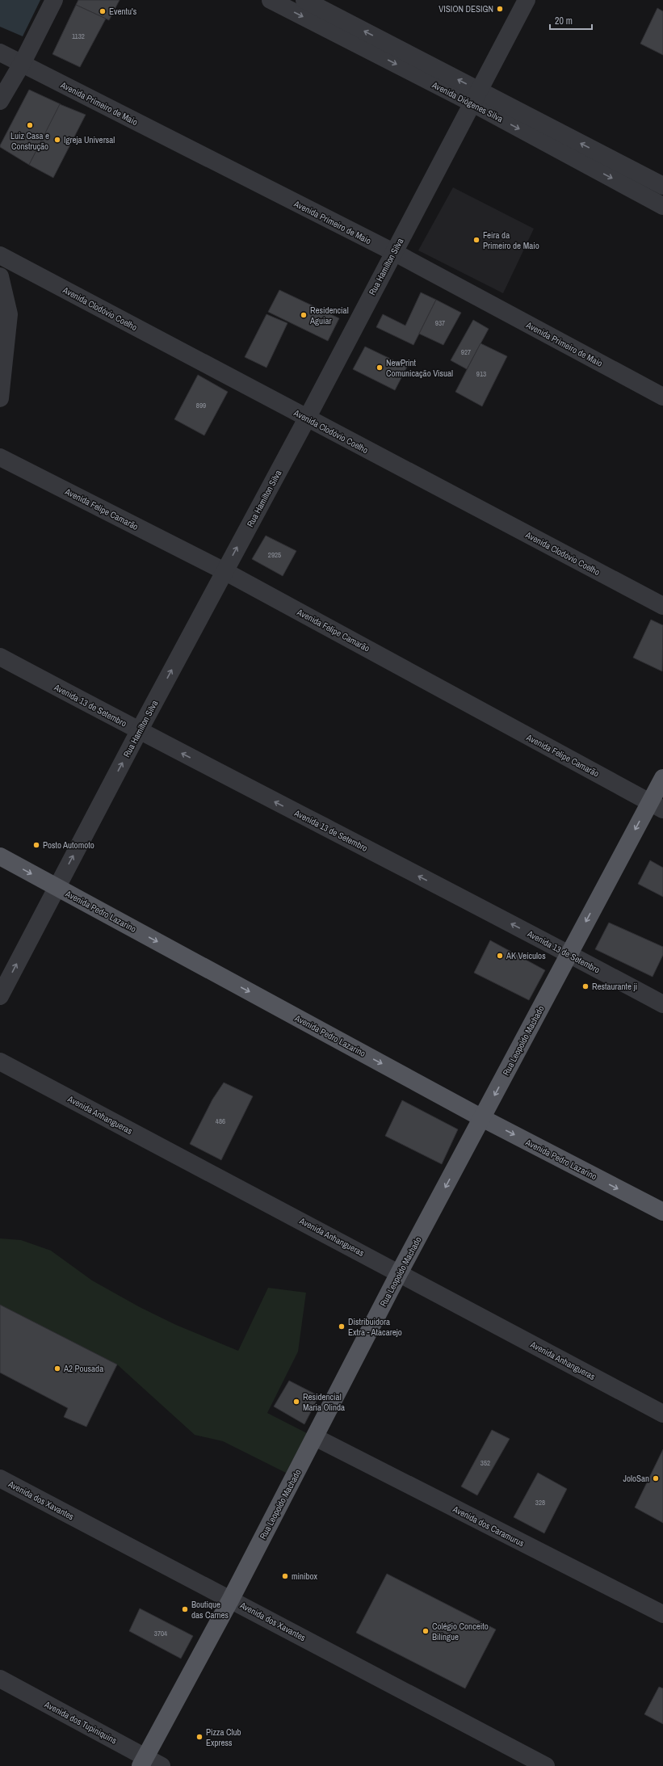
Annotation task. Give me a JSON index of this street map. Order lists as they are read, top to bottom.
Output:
{
  "streets": {
    "main road": ["Avenida Pedro Lazarino", "Rua Leopoldo Machado"],
    "street": [
      "Avenida Diógenes Silva",
      "Avenida Primeiro de Maio",
      "Rua Hamilton Silva",
      "Avenida Clodóvio Coelho",
      "Avenida Felipe Camarão",
      "Avenida 13 de Setembro",
      "Avenida Anhangueras",
      "Avenida dos Xavantes",
      "Avenida dos Caramurus",
      "Avenida dos Tupiniquins"
    ]
  },
  "crossings": [
    ["Avenida Diógenes Silva", "Rua Hamilton Silva"],
    ["Avenida Primeiro de Maio", "Rua Hamilton Silva"],
    ["Rua Hamilton Silva", "Avenida Clodóvio Coelho"],
    ["Rua Hamilton Silva", "Avenida Felipe Camarão"],
    ["Rua Hamilton Silva", "Avenida 13 de Setembro"],
    ["Rua Hamilton Silva", "Avenida Pedro Lazarino"],
    ["Avenida Felipe Camarão", "Rua Leopoldo Machado"],
    ["Avenida 13 de Setembro", "Rua Leopoldo Machado"],
    ["Avenida Pedro Lazarino", "Rua Leopoldo Machado"],
    ["Rua Leopoldo Machado", "Avenida Anhangueras"],
    ["Rua Leopoldo Machado", "Avenida dos Xavantes"],
    ["Rua Leopoldo Machado", "Avenida dos Caramurus"],
    ["Rua Leopoldo Machado", "Avenida dos Tupiniquins"]
  ],
  "one_way": [
    "Rua Hamilton Silva",
    "Avenida 13 de Setembro",
    "Avenida Pedro Lazarino",
    "Rua Leopoldo Machado"
  ],
  "places": [
    "VISION DESIGN",
    "Eventu's",
    "Luiz Casa e Construção",
    "Igreja Universal",
    "Feira da Primeiro de Maio",
    "Residencial Aguiar",
    "NewPrint Comunicação Visual",
    "Posto Automoto",
    "AK Veículos",
    "Restaurante ji",
    "Distribuidora Extra - Atacarejo",
    "A2 Pousada",
    "Residencial Maria Olinda",
    "JoloSan",
    "minibox",
    "Boutique das Carnes",
    "Colégio Conceito Bilíngue",
    "Pizza Club Express"
  ],
  "house_numbers": [
    "1132",
    "937",
    "927",
    "913",
    "899",
    "2925",
    "486",
    "352",
    "328",
    "3704"
  ],
  "scale_bar": "20 m"
}
